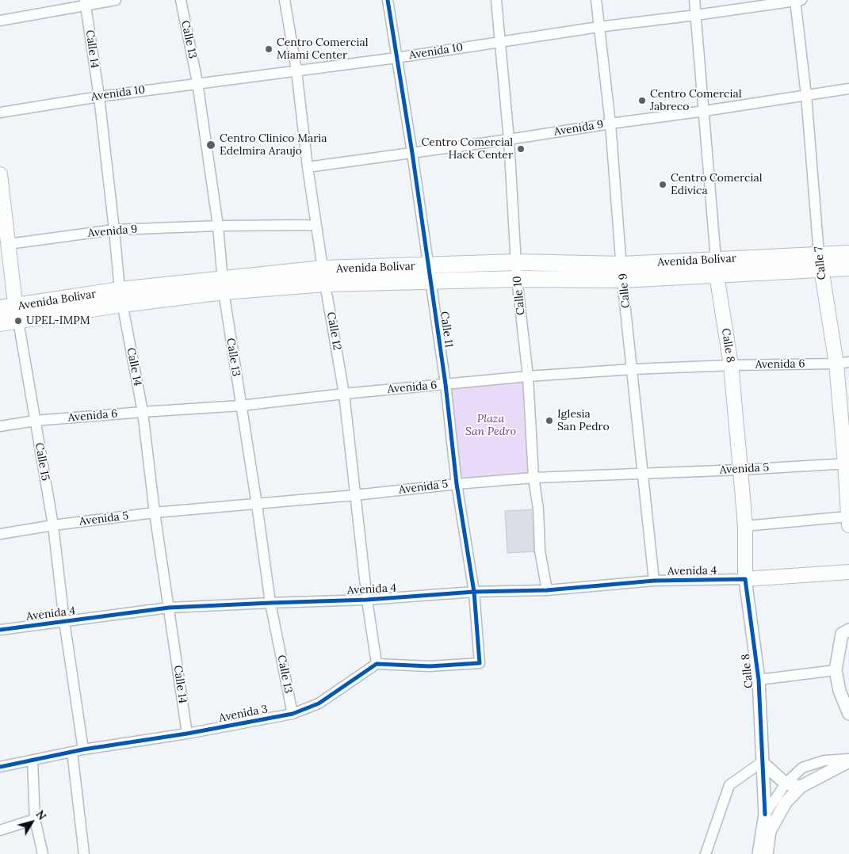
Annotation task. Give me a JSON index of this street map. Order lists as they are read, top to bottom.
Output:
{
  "streets": {
    "highway": ["Avenida Bolívar"],
    "main road": [
      "Calle 7",
      "Calle 8",
      "Calle 15",
      "Avenida 4"
    ],
    "street": [
      "Calle 13",
      "Calle 14",
      "Avenida 10",
      "Avenida 9",
      "Calle 9",
      "Calle 10",
      "Calle 11",
      "Calle 12",
      "Avenida 6",
      "Avenida 5",
      "Avenida 3"
    ]
  },
  "crossings": [
    ["Calle 13", "Avenida 10"],
    ["Calle 13", "Avenida 9"],
    ["Calle 13", "Avenida Bolívar"],
    ["Calle 13", "Avenida 6"],
    ["Calle 13", "Avenida 5"],
    ["Calle 13", "Avenida 4"],
    ["Calle 13", "Avenida 3"],
    ["Calle 14", "Avenida 10"],
    ["Calle 14", "Avenida 9"],
    ["Calle 14", "Avenida Bolívar"],
    ["Calle 14", "Avenida 6"],
    ["Calle 14", "Avenida 5"],
    ["Calle 14", "Avenida 4"],
    ["Calle 14", "Avenida 3"],
    ["Avenida 10", "Calle 7"],
    ["Avenida 10", "Calle 9"],
    ["Avenida 10", "Calle 10"],
    ["Avenida 10", "Calle 11"],
    ["Avenida 10", "Calle 12"],
    ["Avenida 10", "Calle 8"],
    ["Avenida 9", "Calle 7"],
    ["Avenida 9", "Calle 9"],
    ["Avenida 9", "Calle 10"],
    ["Avenida 9", "Calle 11"],
    ["Avenida 9", "Calle 12"],
    ["Avenida 9", "Calle 8"],
    ["Avenida 9", "Calle 15"],
    ["Avenida Bolívar", "Calle 7"],
    ["Avenida Bolívar", "Calle 9"],
    ["Avenida Bolívar", "Calle 10"],
    ["Avenida Bolívar", "Calle 11"],
    ["Avenida Bolívar", "Calle 12"],
    ["Avenida Bolívar", "Calle 8"],
    ["Avenida Bolívar", "Calle 15"],
    ["Calle 7", "Avenida 6"],
    ["Calle 7", "Avenida 5"],
    ["Calle 9", "Avenida 6"],
    ["Calle 9", "Avenida 5"],
    ["Calle 9", "Avenida 4"],
    ["Calle 10", "Avenida 6"],
    ["Calle 10", "Avenida 5"],
    ["Calle 10", "Avenida 4"],
    ["Calle 11", "Calle 12"],
    ["Calle 11", "Avenida 6"],
    ["Calle 11", "Avenida 5"],
    ["Calle 11", "Avenida 4"],
    ["Calle 11", "Avenida 3"],
    ["Calle 12", "Avenida 6"],
    ["Calle 12", "Avenida 5"],
    ["Calle 12", "Avenida 4"],
    ["Calle 12", "Avenida 3"],
    ["Calle 8", "Avenida 6"],
    ["Calle 8", "Avenida 5"],
    ["Calle 8", "Avenida 4"],
    ["Avenida 6", "Calle 15"],
    ["Calle 15", "Avenida 5"],
    ["Calle 15", "Avenida 4"],
    ["Calle 15", "Avenida 3"]
  ],
  "parks": ["Plaza San Pedro"],
  "places": [
    "Centro Comercial Miami Center",
    "Centro Comercial Jabreco",
    "Centro Clinico Maria Edelmira Araujo",
    "Centro Comercial Hack Center",
    "Centro Comercial Edivica",
    "UPEL-IMPM",
    "Iglesia San Pedro"
  ],
  "north": "top right"
}
